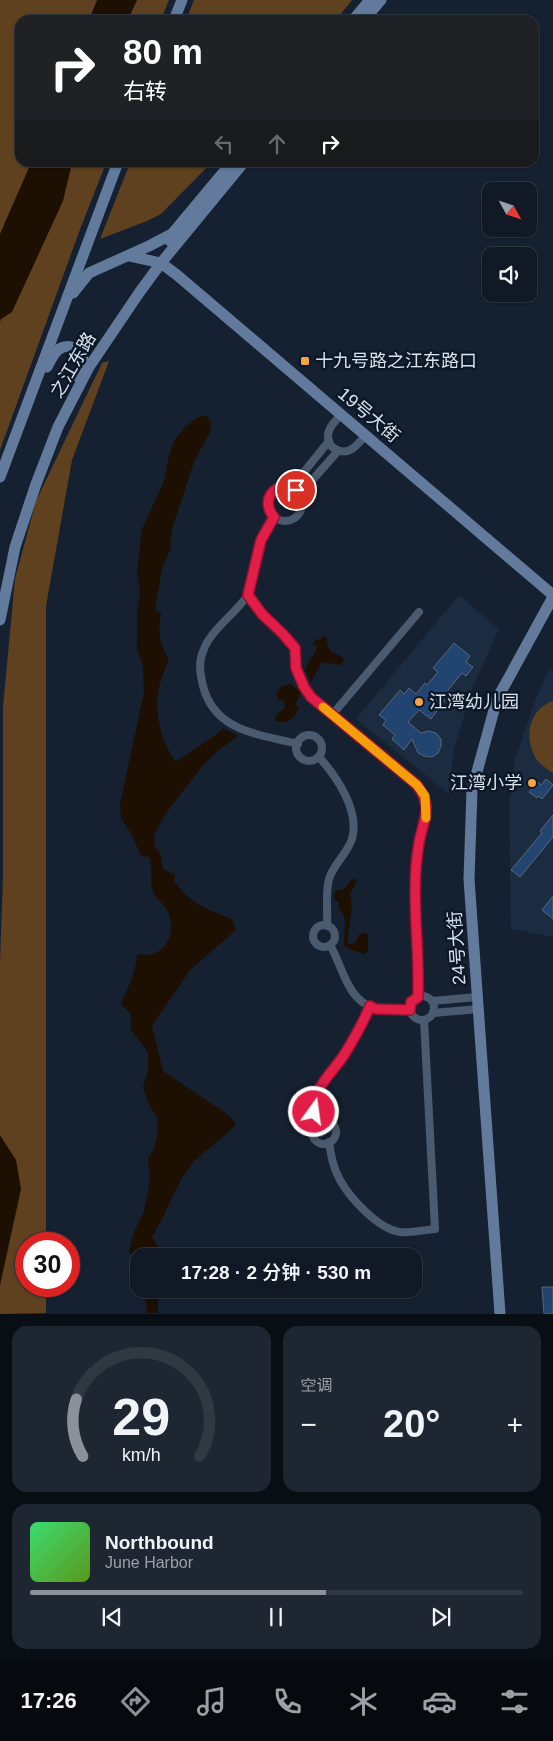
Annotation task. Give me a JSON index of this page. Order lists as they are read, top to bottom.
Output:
{
  "streets": {
    "main road": ["之江东路", "19号大街", "24号大街"]
  },
  "crossings": [
    ["之江东路", "19号大街"],
    ["19号大街", "24号大街"]
  ],
  "places": {
    "transit": ["十九号路之江东路口"],
    "other": ["江湾幼儿园", "江湾小学"]
  },
  "north": "bottom right",
  "page": {
    "turn": ["80 m", "右转"],
    "limit": "30",
    "trip": "17:28 · 2 分钟 · 530 m",
    "tile": "空调",
    "heat": ["−", "20°", "+"],
    "song": ["Northbound", "June Harbor"],
    "tabs": "17:26",
    "gauge": ["29", "km/h"]
  }
}
